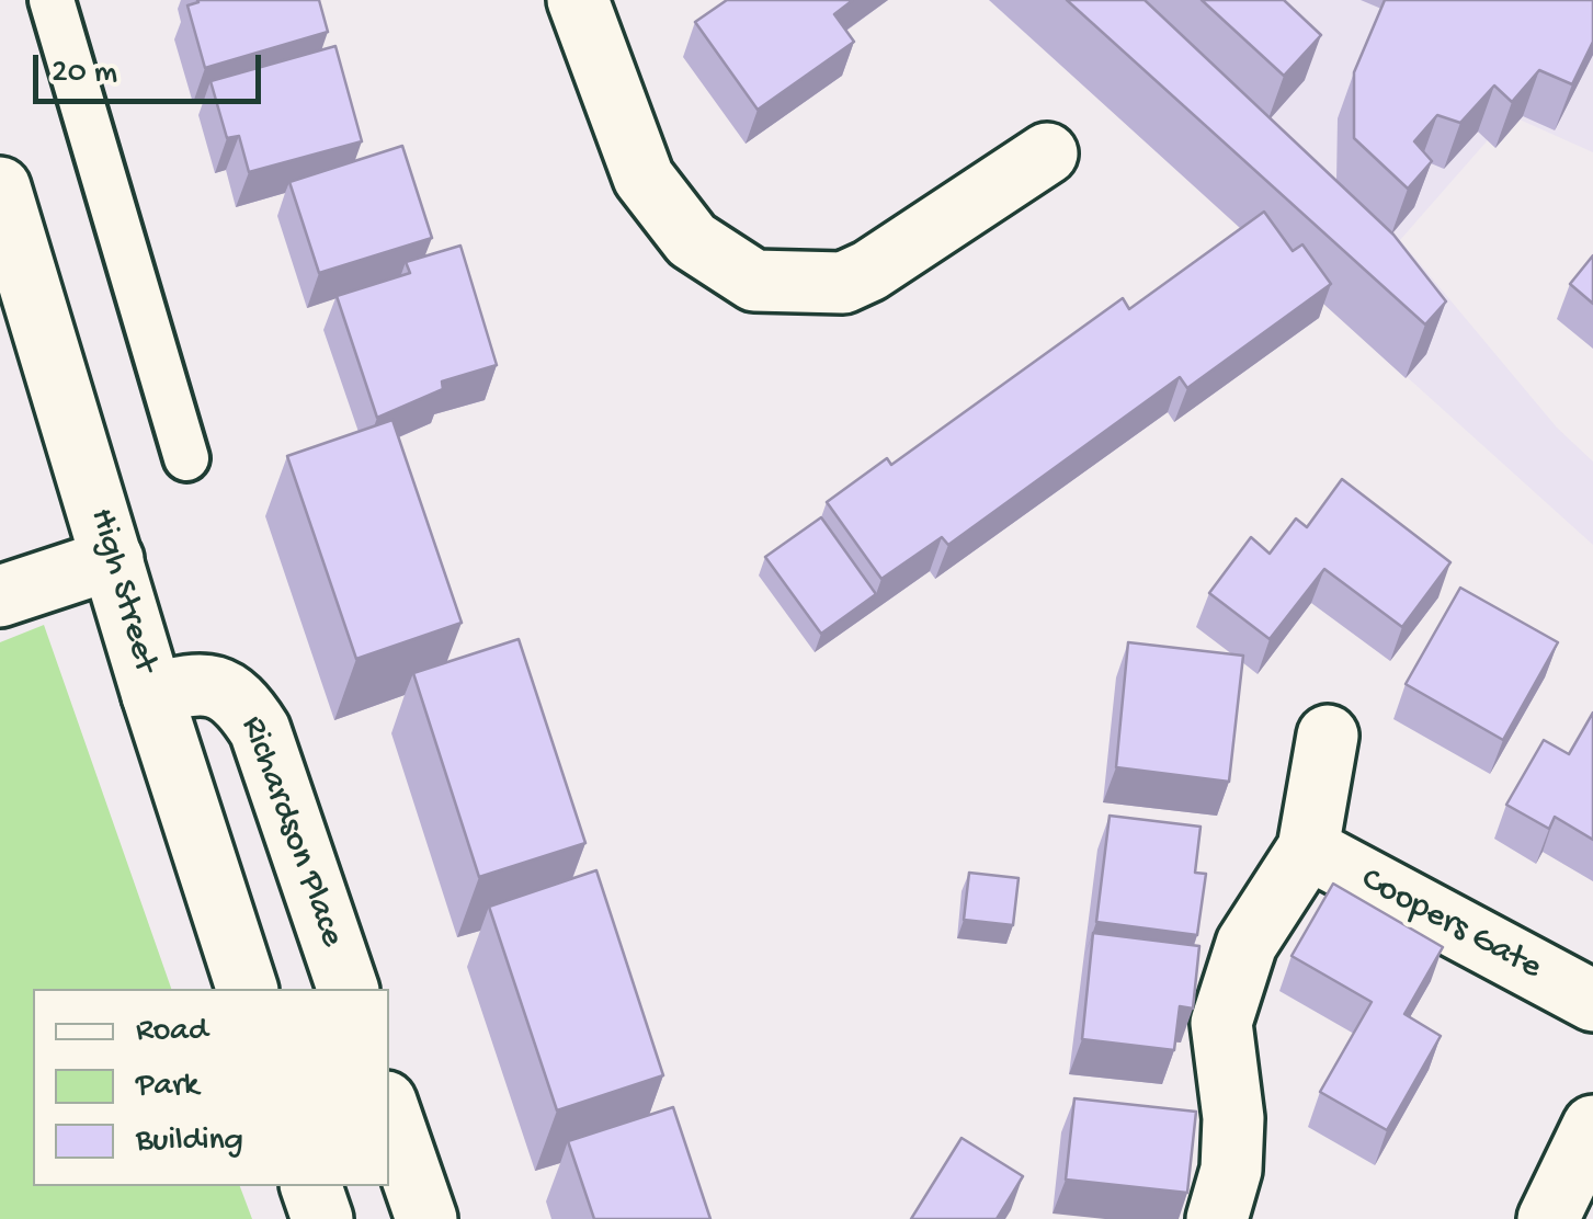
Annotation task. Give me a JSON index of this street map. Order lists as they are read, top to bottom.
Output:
{
  "streets": {
    "street": ["High Street", "Richardson Place", "Coopers Gate"]
  },
  "crossings": [
    ["High Street", "Richardson Place"]
  ],
  "legend": ["Road", "Park", "Building"],
  "scale_bar": "20 m"
}
